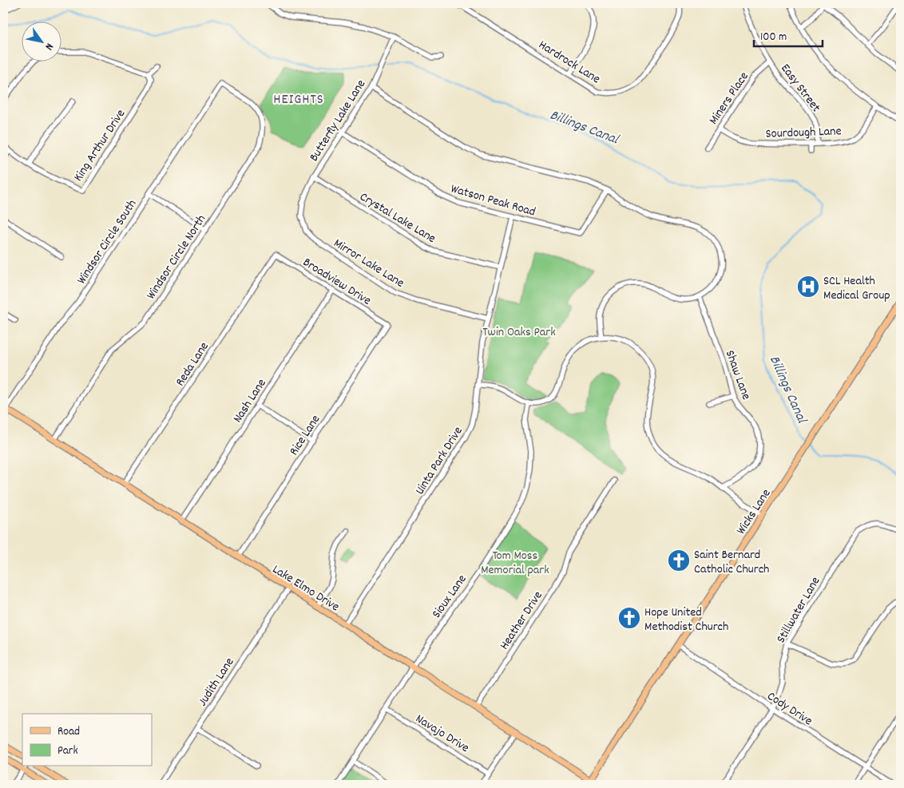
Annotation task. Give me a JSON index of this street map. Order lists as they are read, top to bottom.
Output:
{
  "streets": {
    "main road": ["Wicks Lane", "Lake Elmo Drive"],
    "street": [
      "Hardrock Lane",
      "Easy Street",
      "Miners Place",
      "Butterfly Lake Lane",
      "Sourdough Lane",
      "King Arthur Drive",
      "Watson Peak Road",
      "Crystal Lake Lane",
      "Windsor Circle South",
      "Windsor Circle North",
      "Mirror Lake Lane",
      "Broadview Drive",
      "Reda Lane",
      "Shaw Lane",
      "Nash Lane",
      "Rice Lane",
      "Uinta Park Drive",
      "Sioux Lane",
      "Stillwater Lane",
      "Heather Drive",
      "Judith Lane",
      "Cody Drive",
      "Navajo Drive"
    ]
  },
  "crossings": [
    ["Easy Street", "Miners Place"],
    ["Easy Street", "Sourdough Lane"],
    ["Miners Place", "Sourdough Lane"],
    ["Butterfly Lake Lane", "Watson Peak Road"],
    ["Butterfly Lake Lane", "Crystal Lake Lane"],
    ["Butterfly Lake Lane", "Mirror Lake Lane"],
    ["Watson Peak Road", "Uinta Park Drive"],
    ["Crystal Lake Lane", "Uinta Park Drive"],
    ["Windsor Circle South", "Windsor Circle North"],
    ["Windsor Circle South", "Lake Elmo Drive"],
    ["Windsor Circle North", "Lake Elmo Drive"],
    ["Mirror Lake Lane", "Uinta Park Drive"],
    ["Broadview Drive", "Reda Lane"],
    ["Broadview Drive", "Nash Lane"],
    ["Broadview Drive", "Rice Lane"],
    ["Reda Lane", "Lake Elmo Drive"],
    ["Nash Lane", "Lake Elmo Drive"],
    ["Rice Lane", "Lake Elmo Drive"],
    ["Uinta Park Drive", "Lake Elmo Drive"],
    ["Wicks Lane", "Lake Elmo Drive"],
    ["Wicks Lane", "Cody Drive"],
    ["Lake Elmo Drive", "Sioux Lane"],
    ["Lake Elmo Drive", "Heather Drive"],
    ["Lake Elmo Drive", "Judith Lane"],
    ["Sioux Lane", "Navajo Drive"],
    ["Stillwater Lane", "Cody Drive"]
  ],
  "districts": ["HEIGHTS"],
  "water": ["Billings Canal"],
  "parks": ["Twin Oaks Park", "Tom Moss Memorial park"],
  "places": {
    "hospital": ["SCL Health Medical Group"],
    "church": ["Saint Bernard Catholic Church", "Hope United Methodist Church"]
  },
  "legend": ["Road", "Park"],
  "scale_bar": "100 m",
  "north": "bottom right"
}
